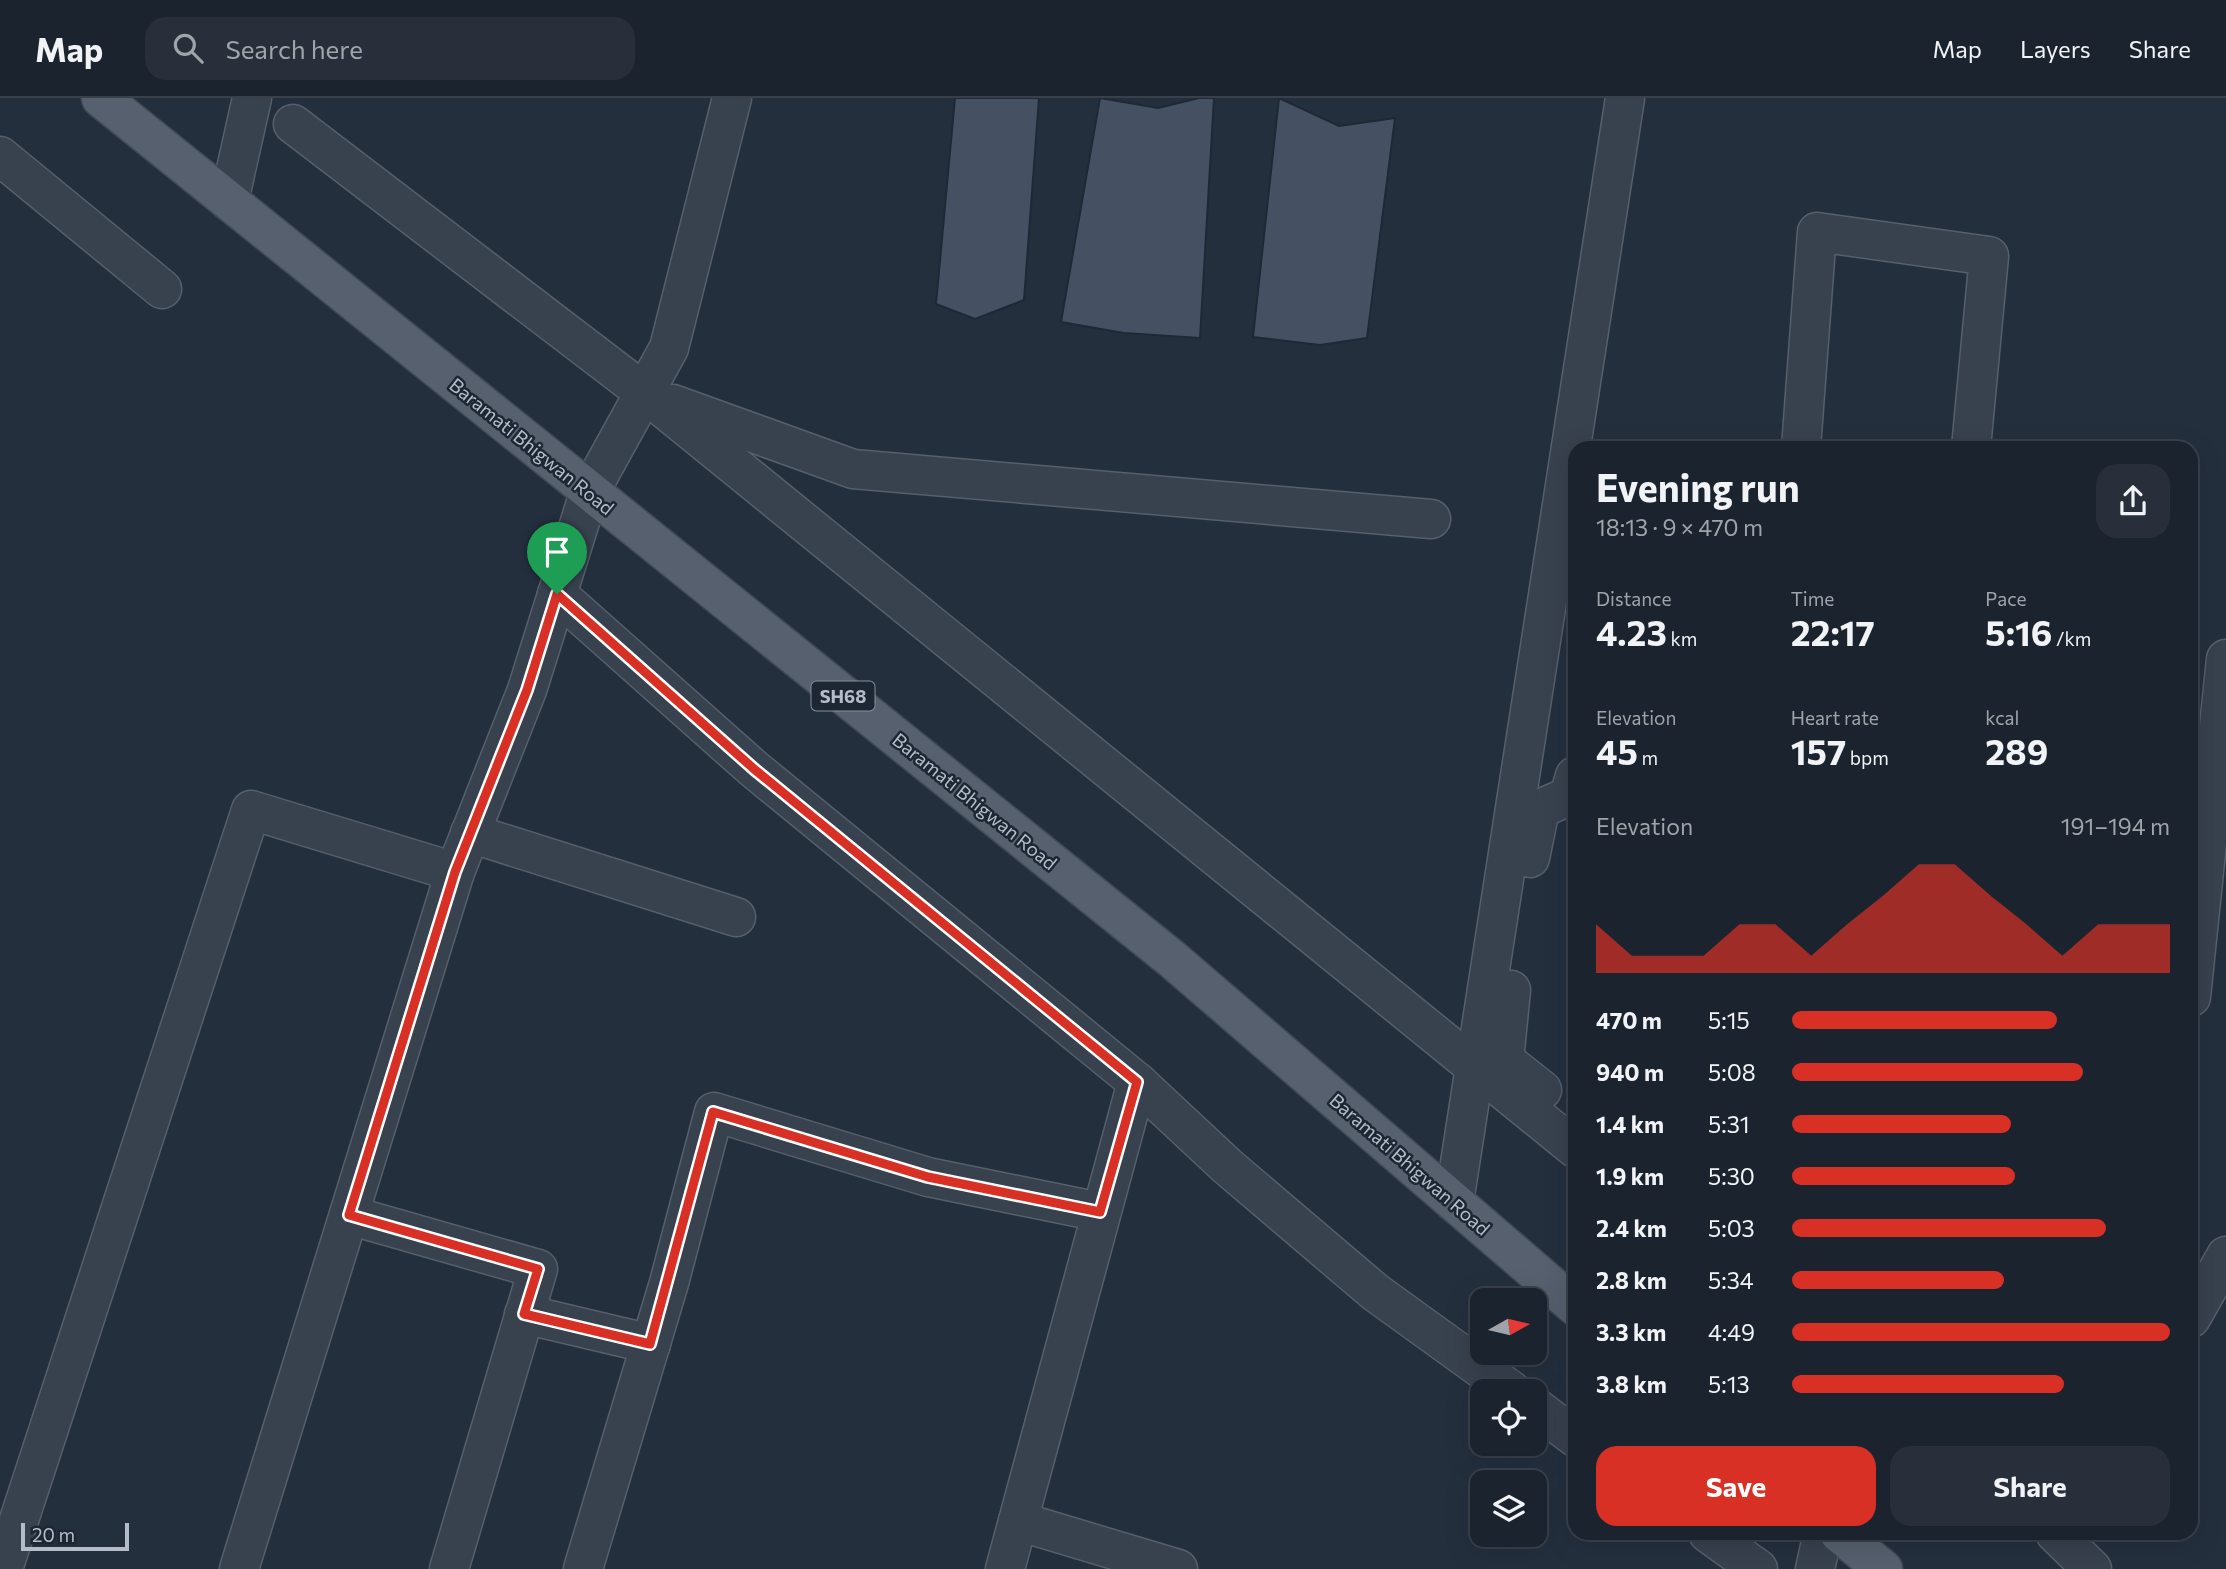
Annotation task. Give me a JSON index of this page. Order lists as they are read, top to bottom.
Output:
{
  "streets": {
    "main road": ["Baramati Bhigwan Road", "SH68"]
  },
  "scale_bar": "20 m",
  "north": "right",
  "page": {
    "header": "Map",
    "search": "Search here",
    "nav": ["Map", "Layers", "Share"],
    "heading": ["Evening run", "18:13 · 9 × 470 m"],
    "stats": [
      ["Distance", "4.23 km"],
      ["Time", "22:17"],
      ["Pace", "5:16 /km"],
      ["Elevation", "45 m"],
      ["Heart rate", "157 bpm"],
      ["kcal", "289"]
    ],
    "chart": ["Elevation", "191–194 m"],
    "list": [
      {
        "name": "470 m",
        "note": "5:15"
      },
      {
        "name": "940 m",
        "note": "5:08"
      },
      {
        "name": "1.4 km",
        "note": "5:31"
      },
      {
        "name": "1.9 km",
        "note": "5:30"
      },
      {
        "name": "2.4 km",
        "note": "5:03"
      },
      {
        "name": "2.8 km",
        "note": "5:34"
      },
      {
        "name": "3.3 km",
        "note": "4:49"
      },
      {
        "name": "3.8 km",
        "note": "5:13"
      }
    ],
    "buttons": ["Save", "Share"],
    "scale": "20 m"
  }
}
